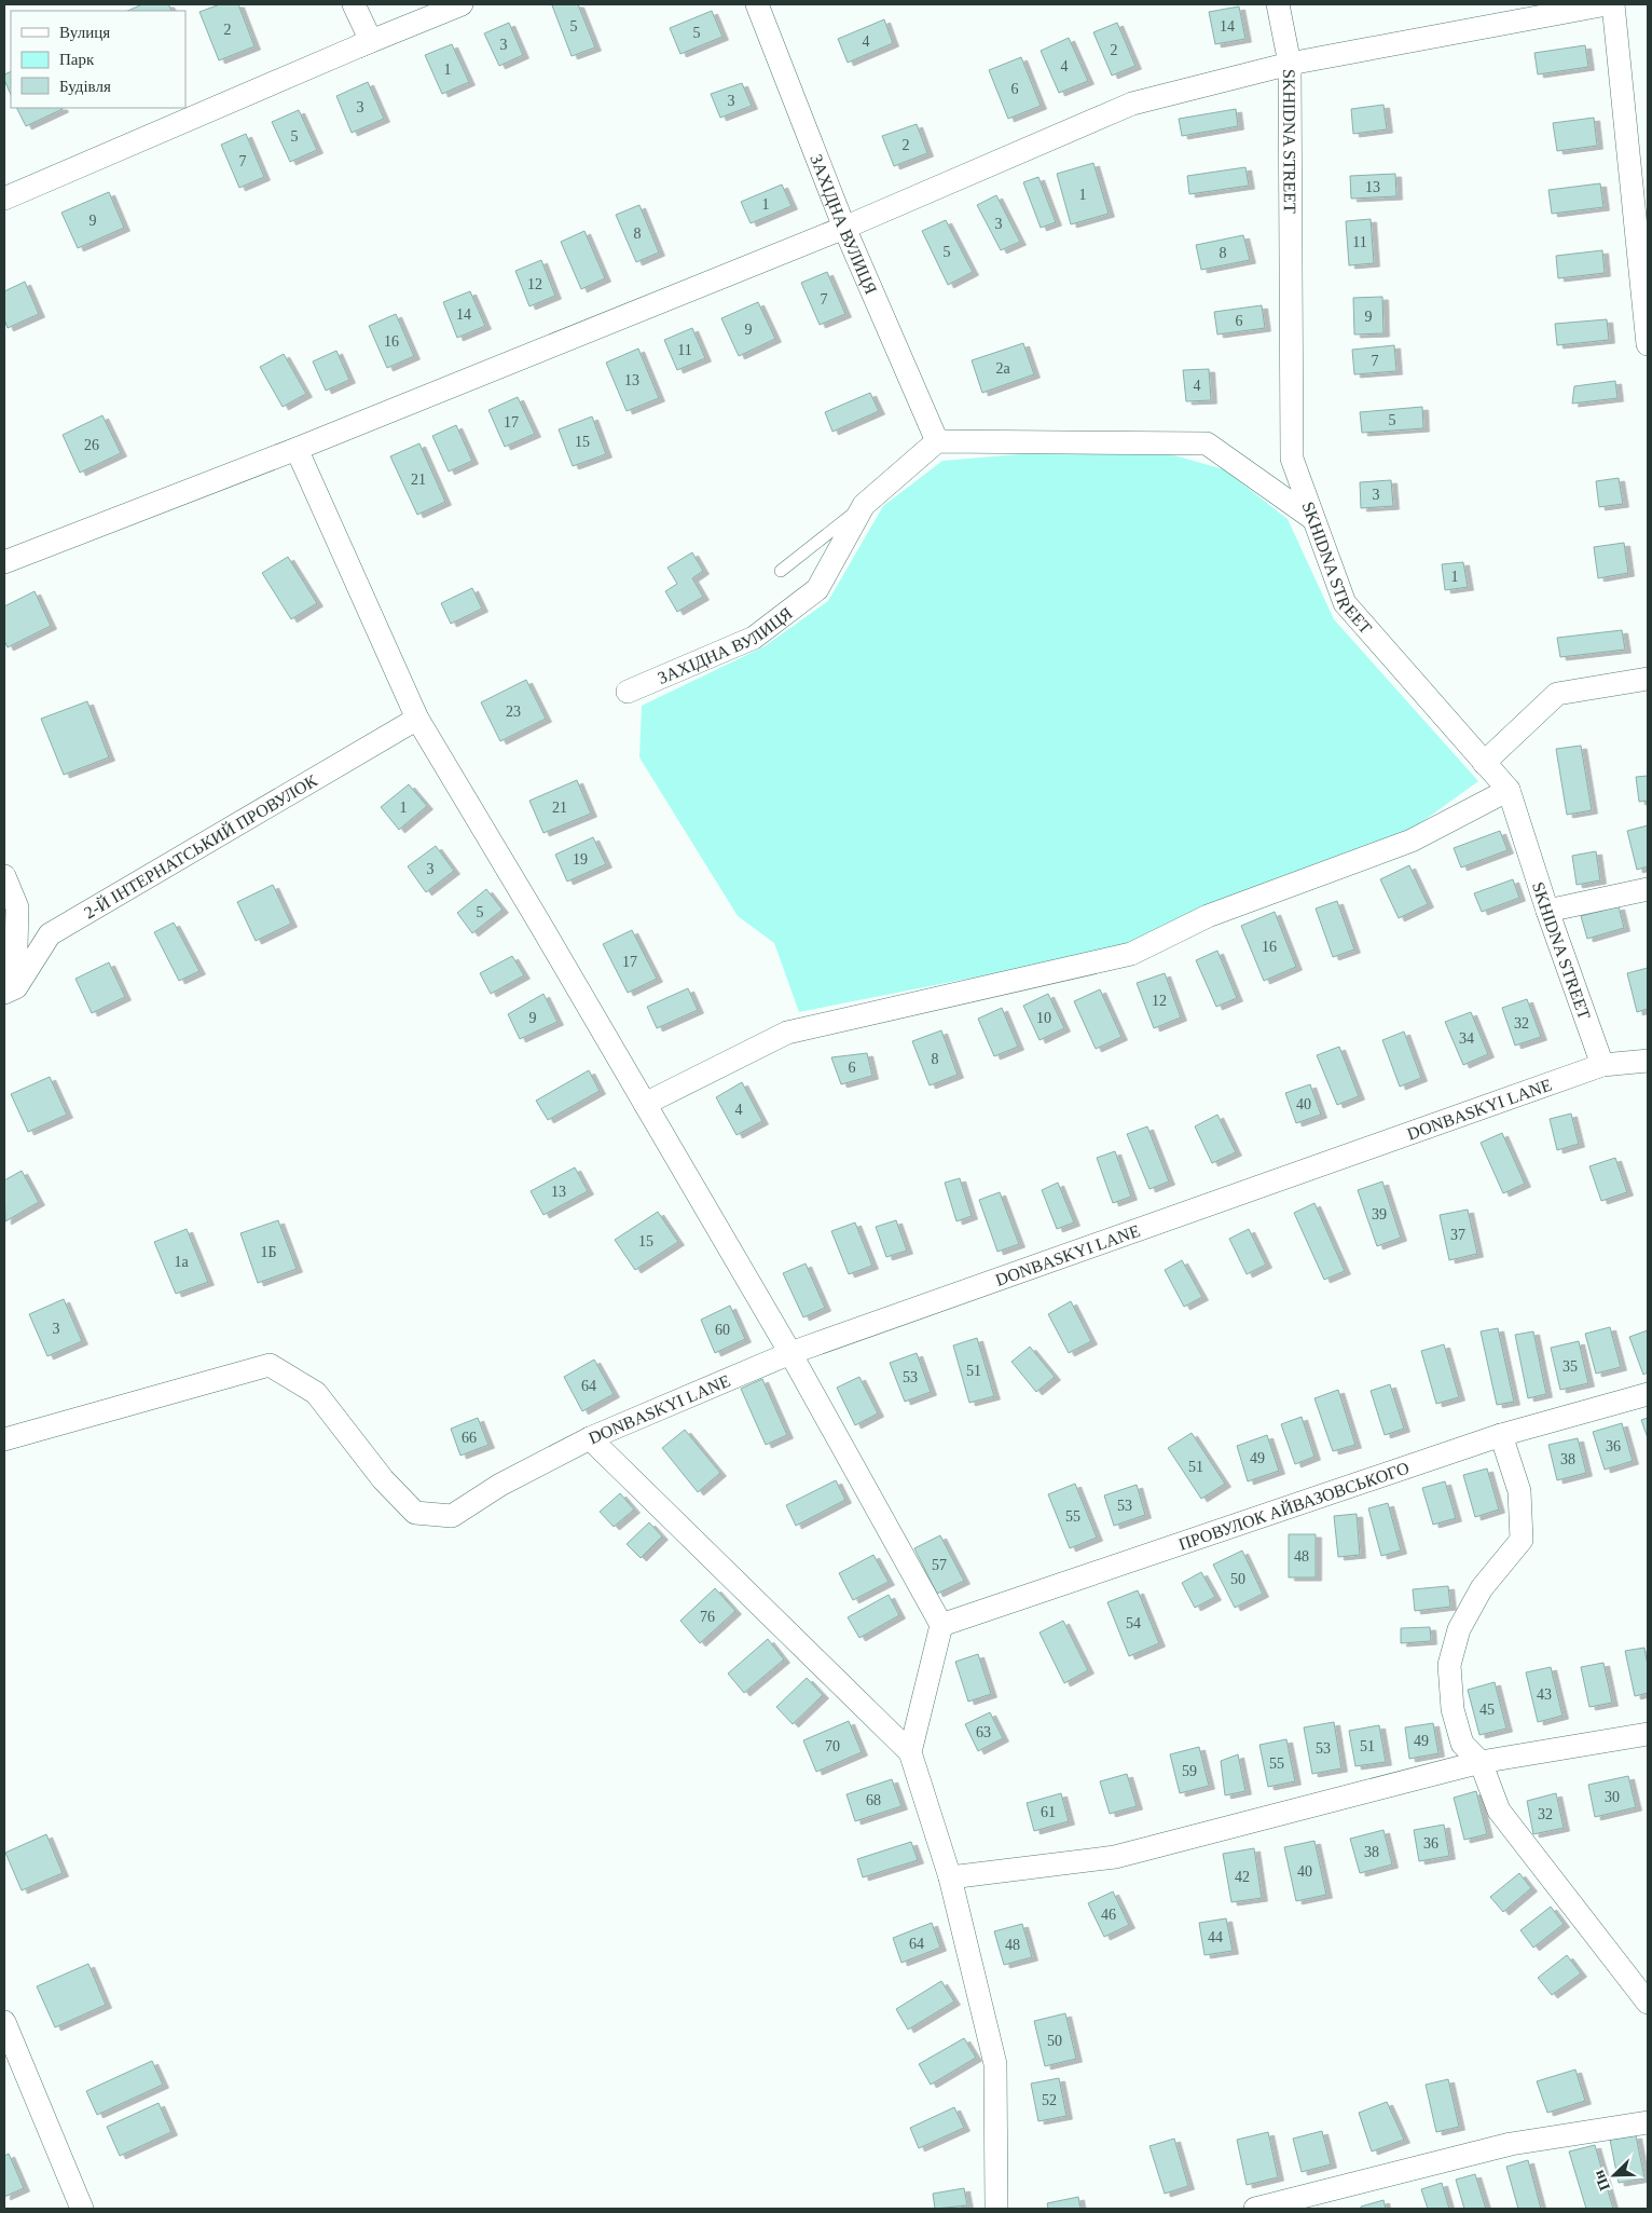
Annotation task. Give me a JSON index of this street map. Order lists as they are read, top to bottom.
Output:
{
  "streets": {
    "street": [
      "SKHIDNA STREET",
      "ЗАХІДНА ВУЛИЦЯ",
      "2-Й ІНТЕРНАТСЬКИЙ ПРОВУЛОК",
      "DONBASKYI LANE",
      "ПРОВУЛОК АЙВАЗОВСЬКОГО"
    ]
  },
  "crossings": [
    ["SKHIDNA STREET", "DONBASKYI LANE"]
  ],
  "house_numbers": [
    "5",
    "14",
    "2",
    "5",
    "4",
    "3",
    "2",
    "4",
    "1",
    "6",
    "3",
    "3",
    "5",
    "2",
    "7",
    "13",
    "1",
    "1",
    "9",
    "3",
    "8",
    "11",
    "5",
    "8",
    "12",
    "7",
    "14",
    "9",
    "6",
    "9",
    "16",
    "11",
    "7",
    "2а",
    "13",
    "4",
    "5",
    "17",
    "15",
    "26",
    "21",
    "3",
    "1",
    "23",
    "1",
    "21",
    "19",
    "3",
    "5",
    "16",
    "17",
    "12",
    "9",
    "10",
    "32",
    "34",
    "8",
    "6",
    "40",
    "4",
    "13",
    "39",
    "37",
    "15",
    "1Б",
    "1а",
    "3",
    "60",
    "35",
    "51",
    "53",
    "64",
    "66",
    "36",
    "49",
    "38",
    "51",
    "53",
    "55",
    "48",
    "57",
    "50",
    "76",
    "54",
    "43",
    "45",
    "63",
    "49",
    "70",
    "51",
    "53",
    "55",
    "59",
    "30",
    "68",
    "61",
    "32",
    "36",
    "38",
    "40",
    "42",
    "46",
    "44",
    "64",
    "48",
    "50",
    "52"
  ],
  "legend": ["Вулиця", "Парк", "Будівля"],
  "north": "bottom left"
}
